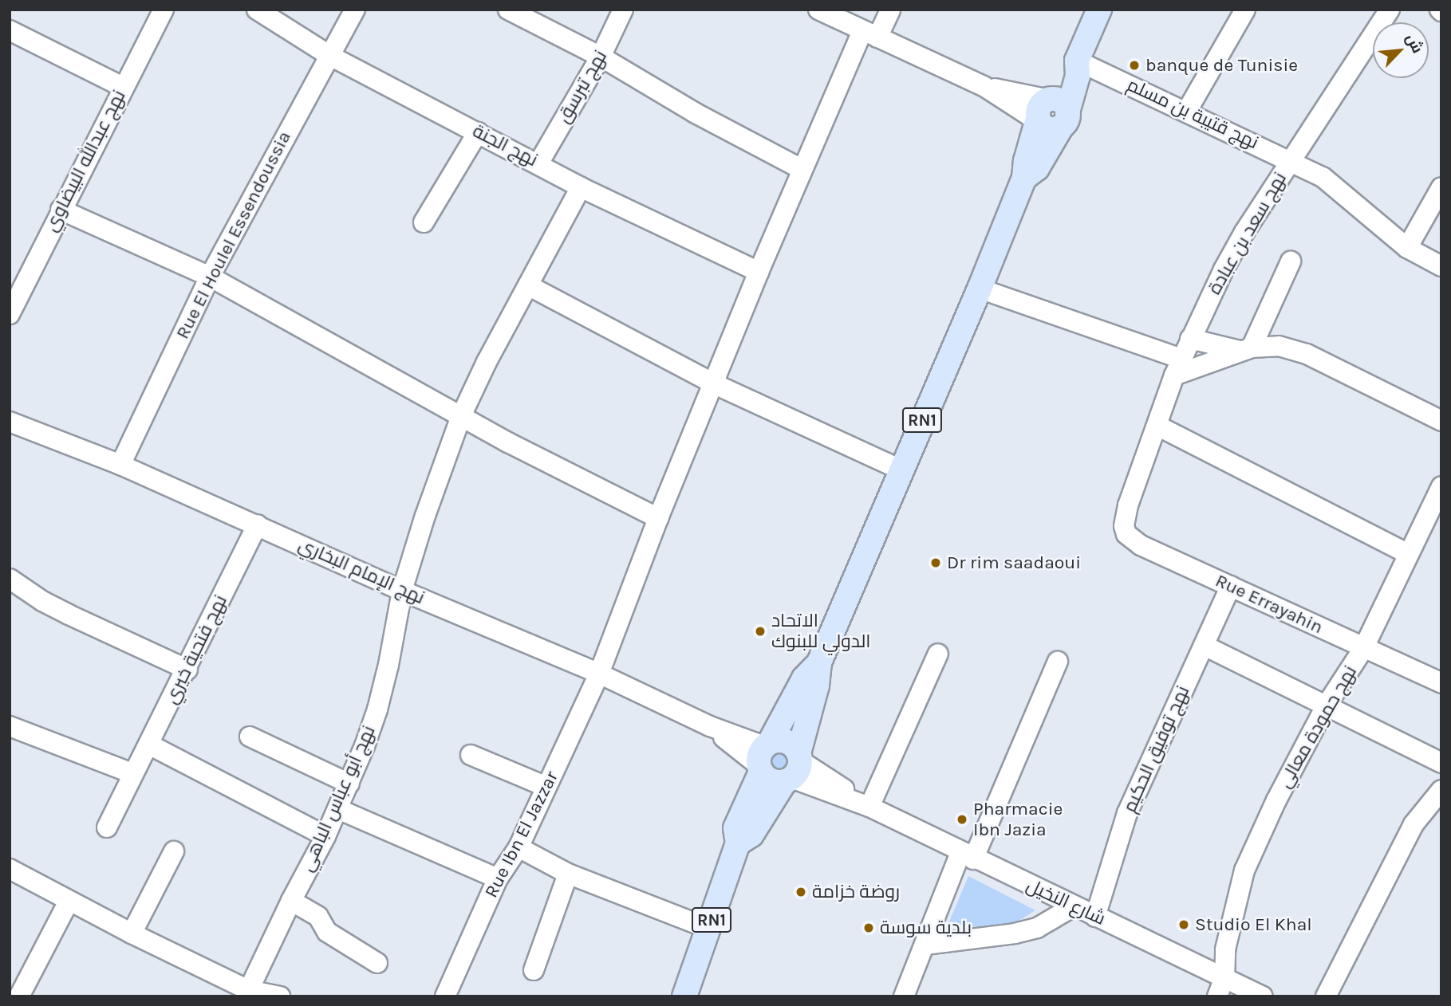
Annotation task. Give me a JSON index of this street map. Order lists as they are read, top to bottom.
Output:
{
  "streets": {
    "main road": ["RN1"],
    "street": [
      "نهج تبرسق",
      "نهج قتيبة بن مسلم",
      "نهج الجنة",
      "نهج عبدالله البيضاوي",
      "نهج سعد بن عبادة",
      "Rue El Houlel Essendoussia",
      "نهج الإمام البخاري",
      "Rue Errayahin",
      "نهج فتحية خيري",
      "نهج حمودة معالي",
      "نهج توفيق الحكيم",
      "نهج أبو عباس الباهي",
      "Rue Ibn El Jazzar",
      "شارع النخيل"
    ]
  },
  "crossings": [
    ["نهج تبرسق", "نهج الجنة"],
    ["نهج قتيبة بن مسلم", "نهج سعد بن عبادة"],
    ["نهج قتيبة بن مسلم", "RN1"],
    ["نهج الجنة", "Rue El Houlel Essendoussia"],
    ["نهج الجنة", "نهج أبو عباس الباهي"],
    ["نهج الجنة", "Rue Ibn El Jazzar"],
    ["نهج سعد بن عبادة", "Rue Errayahin"],
    ["Rue El Houlel Essendoussia", "نهج الإمام البخاري"],
    ["RN1", "نهج الإمام البخاري"],
    ["RN1", "شارع النخيل"],
    ["نهج الإمام البخاري", "نهج فتحية خيري"],
    ["نهج الإمام البخاري", "نهج أبو عباس الباهي"],
    ["نهج الإمام البخاري", "Rue Ibn El Jazzar"],
    ["Rue Errayahin", "نهج حمودة معالي"],
    ["Rue Errayahin", "نهج توفيق الحكيم"],
    ["نهج حمودة معالي", "شارع النخيل"],
    ["نهج توفيق الحكيم", "شارع النخيل"]
  ],
  "places": [
    "banque de Tunisie",
    "Dr rim saadaoui",
    "الاتحاد الدولي للبنوك",
    "Pharmacie Ibn Jazia",
    "روضة خزامة",
    "Studio El Khal",
    "بلدية سوسة"
  ],
  "north": "top right"
}
